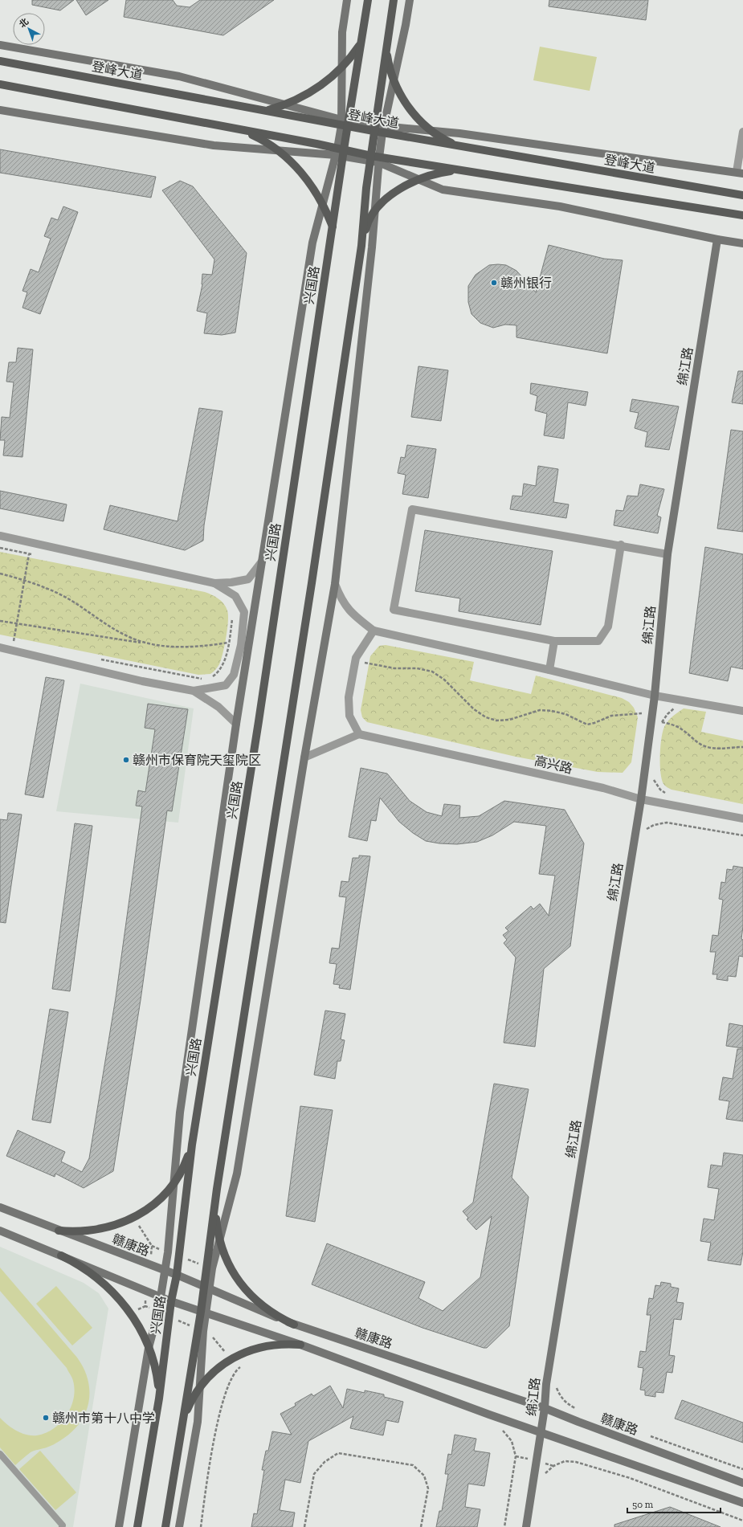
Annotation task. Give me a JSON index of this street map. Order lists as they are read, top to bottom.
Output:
{
  "streets": {
    "main road": ["登峰大道", "兴国路"],
    "street": ["绵江路", "高兴路", "赣康路"]
  },
  "crossings": [
    ["登峰大道", "兴国路"],
    ["兴国路", "赣康路"],
    ["绵江路", "高兴路"],
    ["绵江路", "赣康路"]
  ],
  "places": ["赣州银行", "赣州市保育院天玺院区", "赣州市第十八中学"],
  "scale_bar": "50 m",
  "north": "top left"
}
